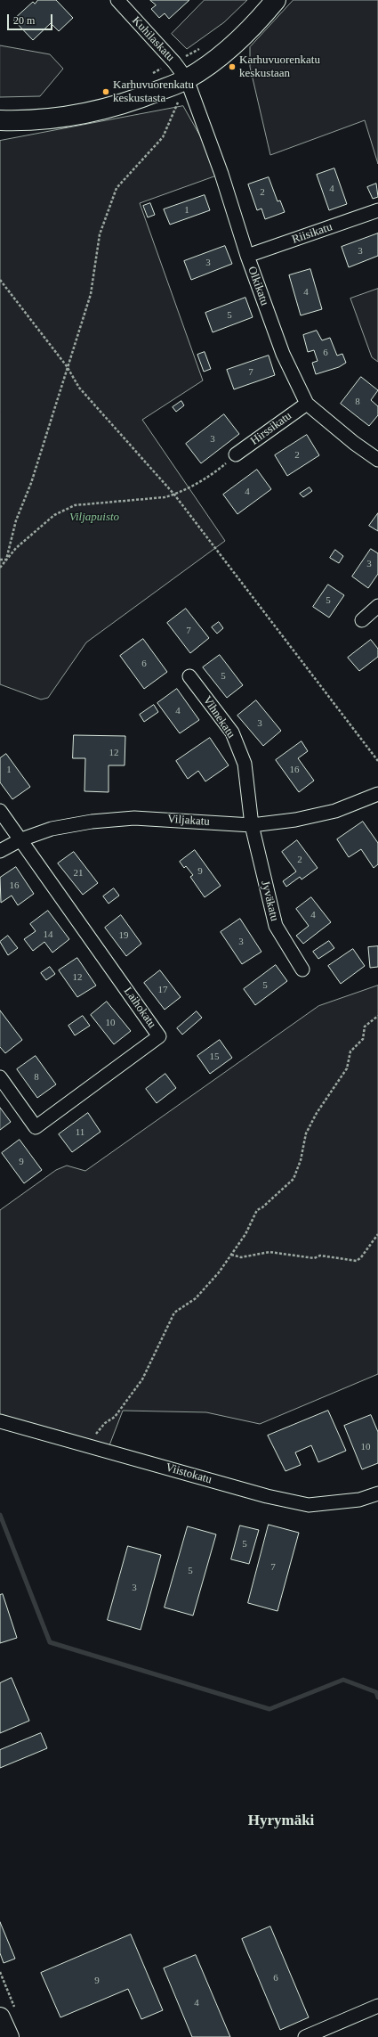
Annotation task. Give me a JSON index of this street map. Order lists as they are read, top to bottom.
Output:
{
  "streets": {
    "street": [
      "Kuhilaskatu",
      "Riisikatu",
      "Olkikatu",
      "Hirssikatu",
      "Vihnekatu",
      "Viljakatu",
      "Jyväkatu",
      "Laihokatu",
      "Viistokatu"
    ]
  },
  "crossings": [
    ["Kuhilaskatu", "Olkikatu"],
    ["Riisikatu", "Olkikatu"],
    ["Olkikatu", "Hirssikatu"],
    ["Vihnekatu", "Viljakatu"],
    ["Vihnekatu", "Jyväkatu"],
    ["Viljakatu", "Jyväkatu"],
    ["Viljakatu", "Laihokatu"]
  ],
  "districts": ["Hyrymäki"],
  "parks": ["Viljapuisto"],
  "places": ["Karhuvuorenkatu keskustaan", "Karhuvuorenkatu keskustasta"],
  "house_numbers": [
    "4",
    "2",
    "1",
    "3",
    "3",
    "4",
    "5",
    "6",
    "7",
    "8",
    "3",
    "2",
    "4",
    "3",
    "5",
    "7",
    "6",
    "5",
    "4",
    "3",
    "12",
    "1",
    "16",
    "2",
    "9",
    "21",
    "16",
    "4",
    "14",
    "19",
    "3",
    "12",
    "5",
    "17",
    "10",
    "15",
    "8",
    "11",
    "9",
    "10",
    "5",
    "7",
    "5",
    "3",
    "6",
    "9",
    "4"
  ],
  "scale_bar": "20 m"
}
